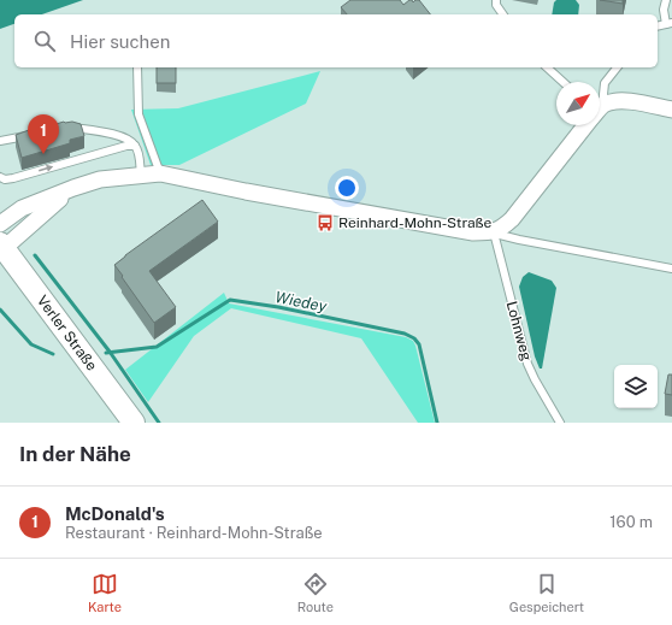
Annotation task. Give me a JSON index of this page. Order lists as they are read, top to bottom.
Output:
{
  "streets": {
    "main road": ["Verler Straße"],
    "lane": ["Lohnweg"]
  },
  "water": ["Wiedey"],
  "places": {
    "bus stop": ["Reinhard-Mohn-Straße"]
  },
  "north": "top right",
  "page": {
    "search": "Hier suchen",
    "pins": "1",
    "heading": "In der Nähe",
    "list": [
      {
        "mark": "1",
        "name": "McDonald's",
        "note": "Restaurant · Reinhard-Mohn-Straße",
        "value": "160 m"
      }
    ],
    "nav": ["Karte", "Route", "Gespeichert"]
  }
}
